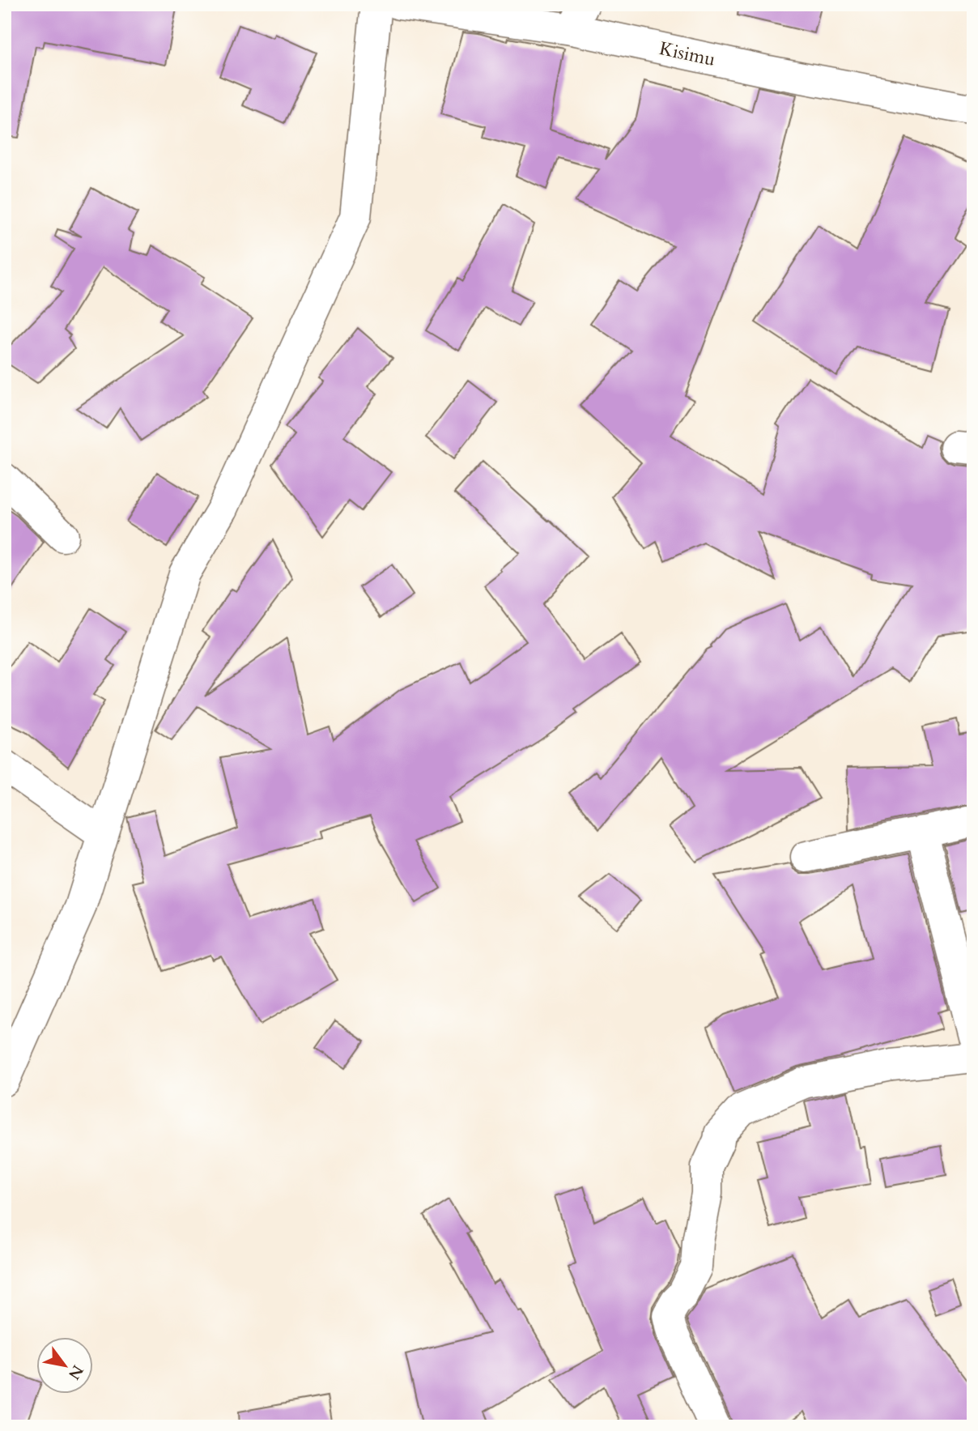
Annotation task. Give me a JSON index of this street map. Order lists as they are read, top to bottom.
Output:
{
  "streets": {
    "street": ["Kisimu"]
  },
  "north": "bottom right"
}
